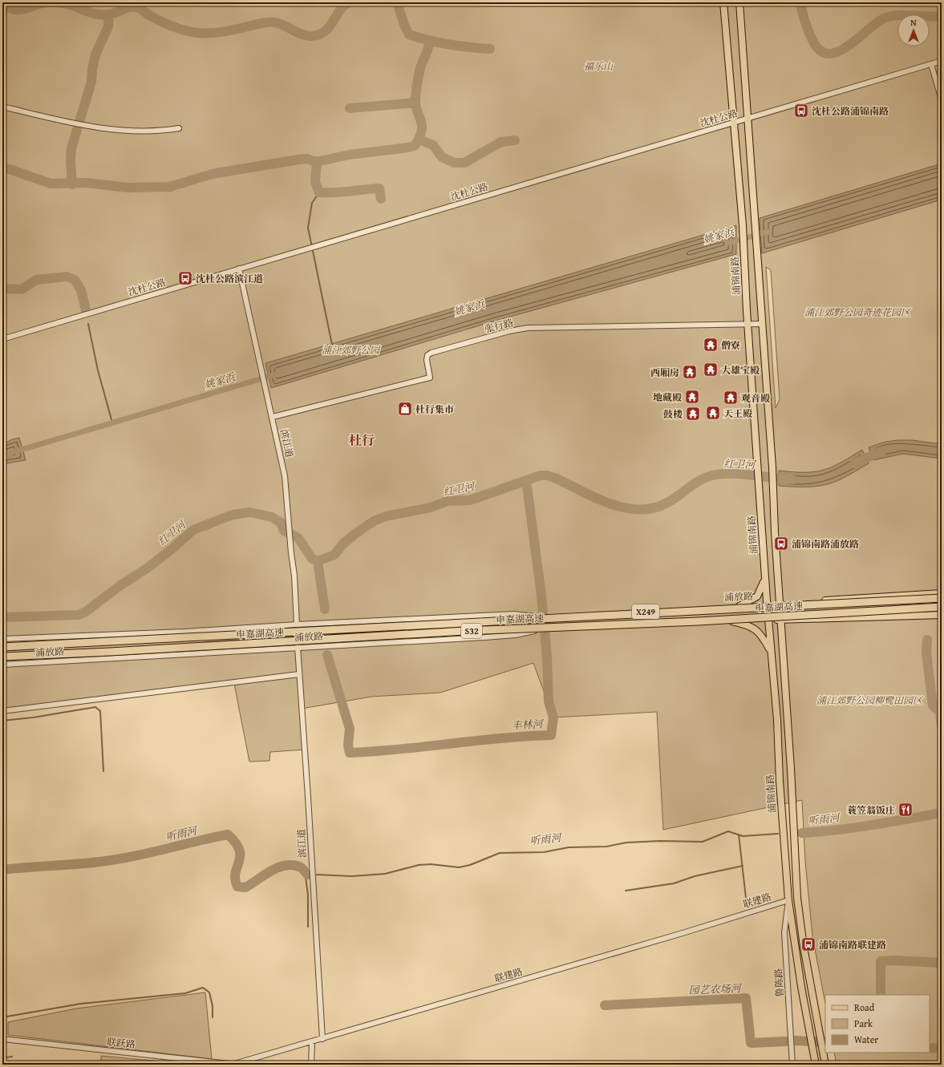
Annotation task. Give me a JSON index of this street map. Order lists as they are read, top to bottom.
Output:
{
  "streets": {
    "highway": ["申嘉湖高速", "S32"],
    "main road": ["浦锦南路", "浦放路", "X249"],
    "street": [
      "沈杜公路",
      "张行路",
      "滨江道",
      "联建路",
      "鲁陈路",
      "联跃路"
    ]
  },
  "crossings": [
    ["沈杜公路", "浦锦南路"],
    ["沈杜公路", "滨江道"],
    ["浦锦南路", "张行路"],
    ["浦锦南路", "浦放路"],
    ["浦锦南路", "联建路"],
    ["浦锦南路", "鲁陈路"],
    ["张行路", "滨江道"],
    ["滨江道", "浦放路"],
    ["滨江道", "联建路"],
    ["浦放路", "申嘉湖高速"],
    ["联建路", "鲁陈路"],
    ["联建路", "联跃路"]
  ],
  "districts": ["杜行"],
  "water": [
    "姚家浜",
    "红卫河",
    "丰林河",
    "听雨河",
    "园艺农场河"
  ],
  "parks": [
    "福乐山",
    "浦江郊野公园奇迹花园区",
    "浦江郊野公园",
    "浦江郊野公园柳鹭田园区"
  ],
  "places": {
    "bus stop": [
      "沈杜公路浦锦南路",
      "沈杜公路滨江道",
      "浦锦南路浦放路",
      "浦锦南路联建路"
    ],
    "temple": [
      "僧寮",
      "大雄宝殿",
      "西厢房",
      "地藏殿",
      "观音殿",
      "天王殿",
      "鼓楼"
    ],
    "shop": ["杜行集市"],
    "restaurant": ["蓑笠翁饭庄"]
  },
  "legend": ["Road", "Park", "Water"],
  "north": "top"
}
